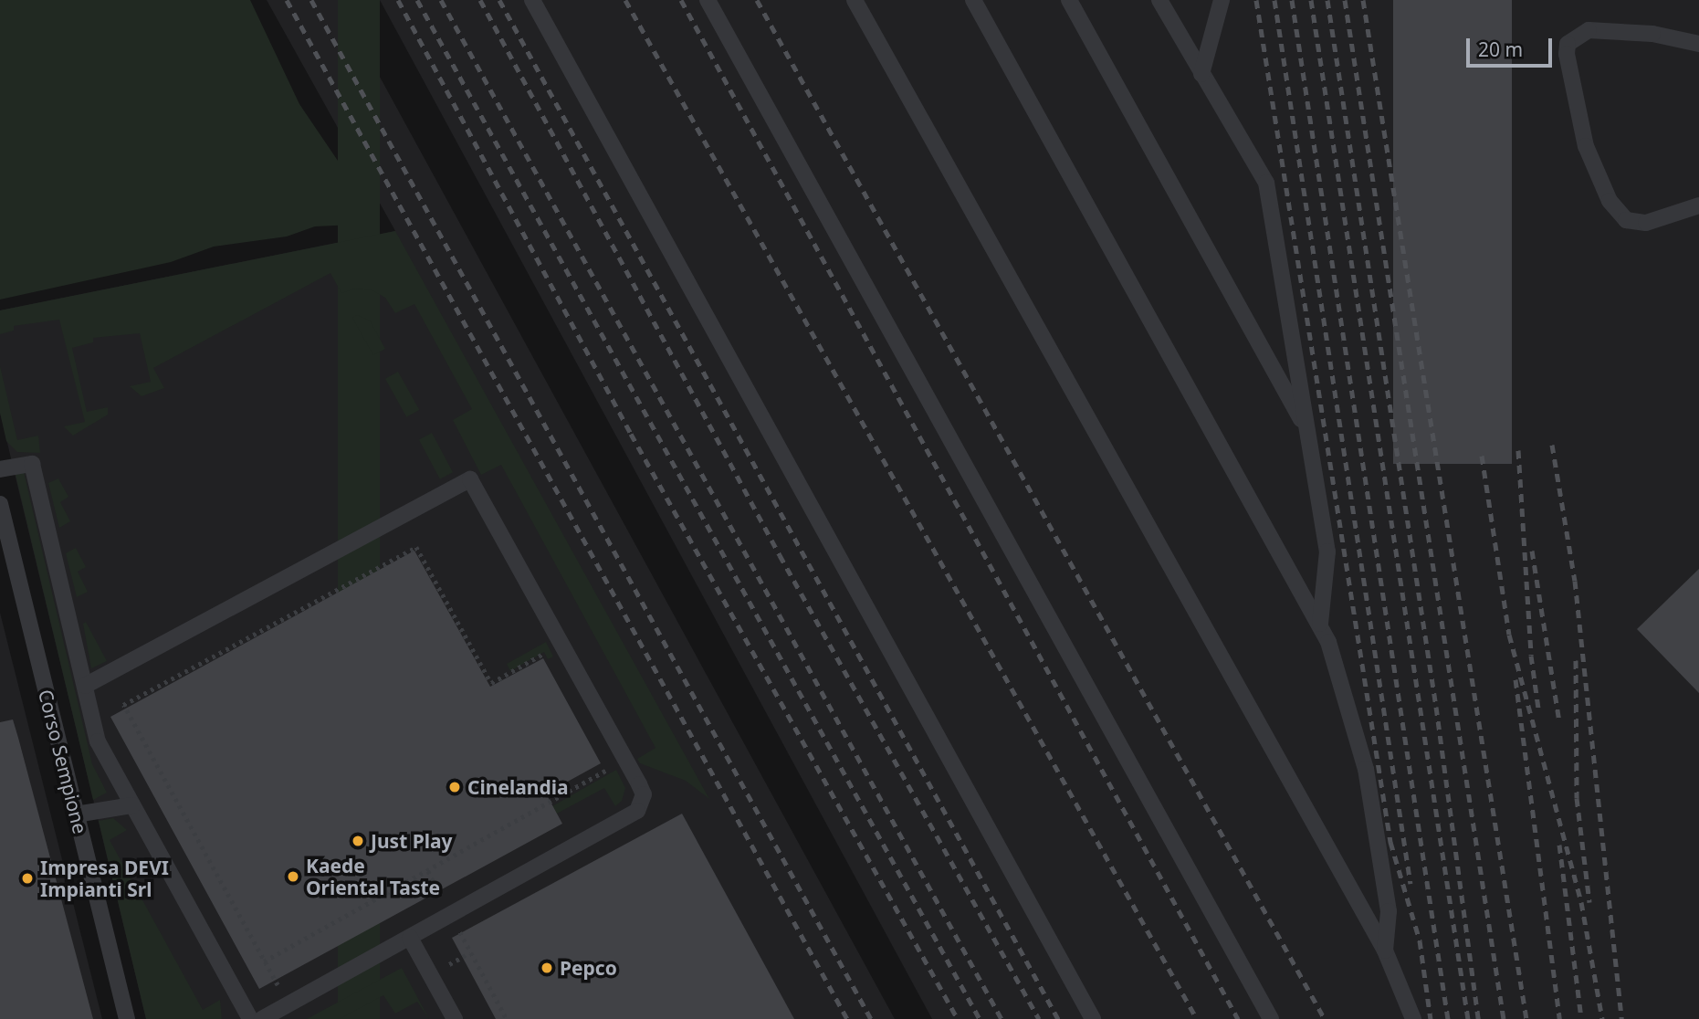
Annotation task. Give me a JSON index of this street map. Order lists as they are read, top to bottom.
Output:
{
  "streets": {
    "lane": ["Corso Sempione"]
  },
  "places": [
    "Cinelandia",
    "Just Play",
    "Kaede Oriental Taste",
    "Impresa DEVI Impianti Srl",
    "Pepco"
  ],
  "scale_bar": "20 m"
}
